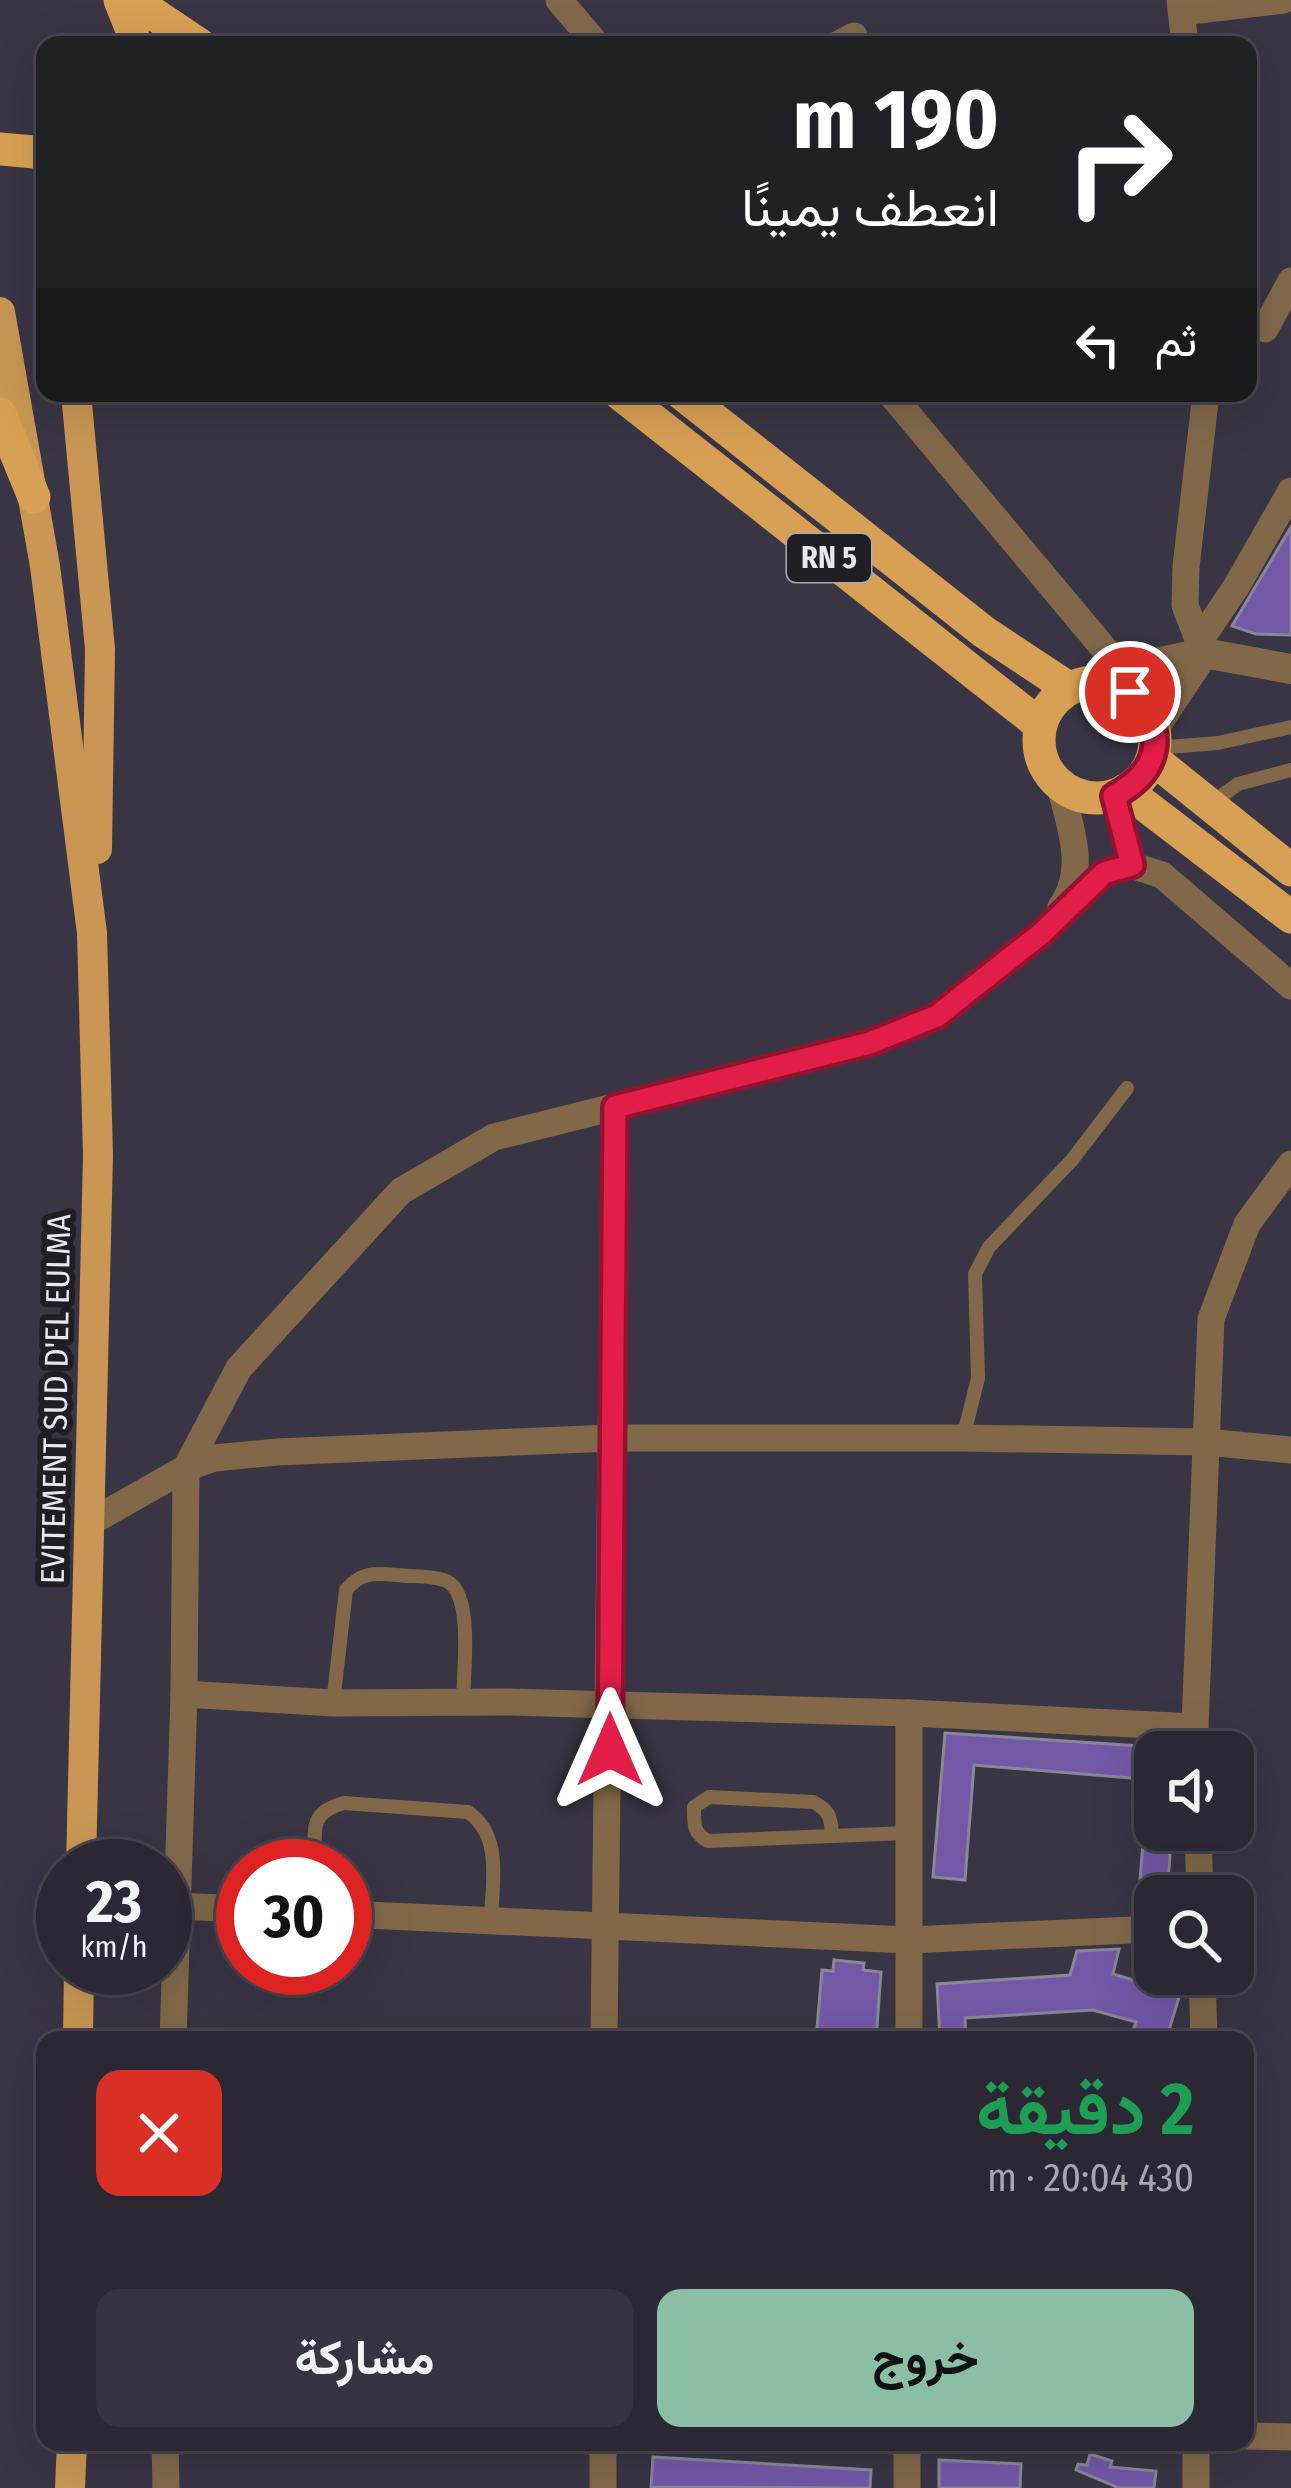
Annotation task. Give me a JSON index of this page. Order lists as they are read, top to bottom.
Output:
{
  "streets": {
    "highway": ["RN 5"],
    "main road": ["EVITEMENT SUD D'EL EULMA"]
  },
  "page": {
    "turn": ["190 m", "انعطف يمينًا"],
    "then": "ثم",
    "speed": "23 km/h",
    "limit": "30",
    "heading": ["2 دقيقة", "430 m · 20:04"],
    "buttons": ["خروج", "مشاركة"]
  }
}
